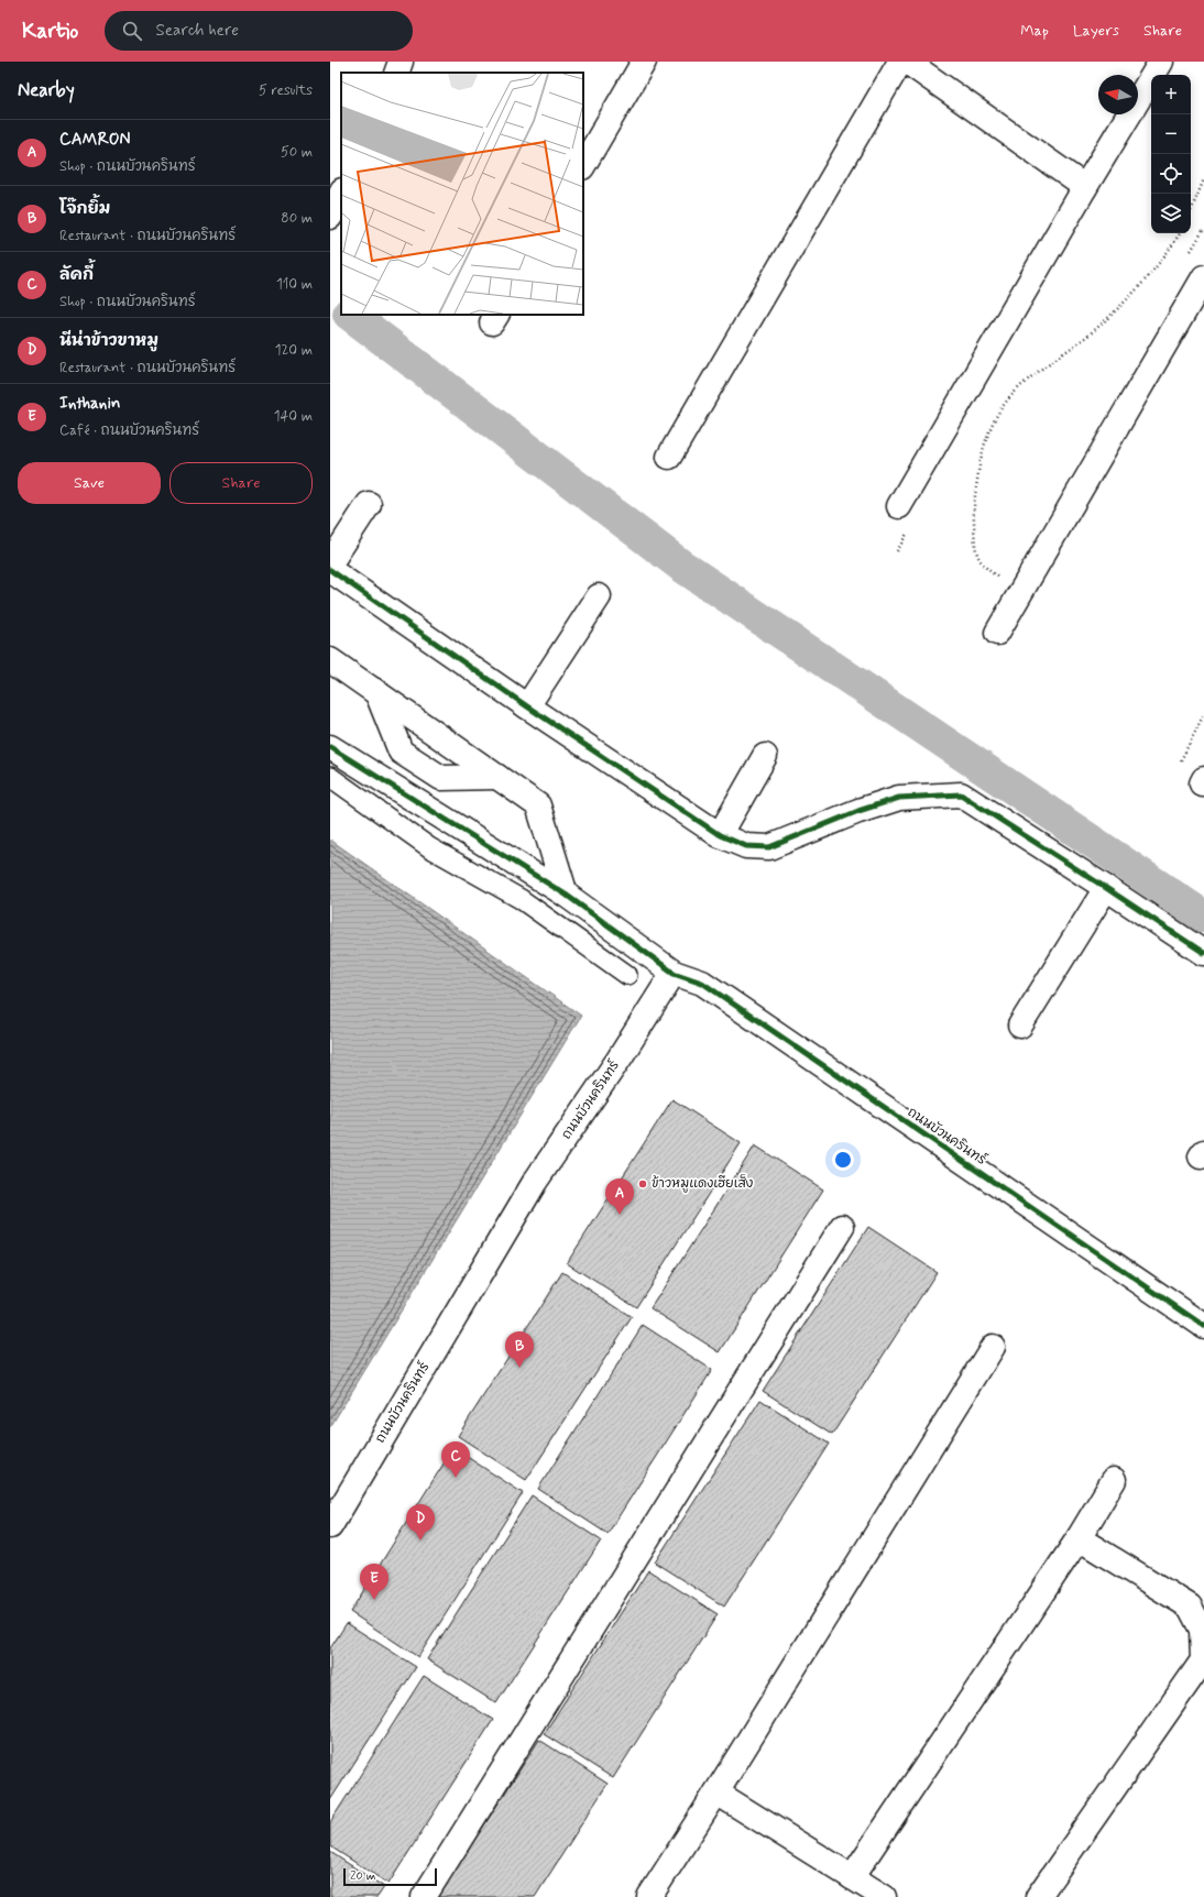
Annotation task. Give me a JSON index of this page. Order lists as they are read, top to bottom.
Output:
{
  "streets": {
    "street": ["ถนนบัวนครินทร์"]
  },
  "places": ["ข้าวหมูแดงเฮียเส็ง"],
  "scale_bar": "20 m",
  "north": "left",
  "page": {
    "header": "Kartio",
    "search": "Search here",
    "nav": ["Map", "Layers", "Share"],
    "heading": ["Nearby", "5 results"],
    "map_buttons": ["+", "−"],
    "list": [
      {
        "mark": "A",
        "name": "CAMRON",
        "note": "Shop · ถนนบัวนครินทร์",
        "value": "50 m"
      },
      {
        "mark": "B",
        "name": "โจ๊กยิ้ม",
        "note": "Restaurant · ถนนบัวนครินทร์",
        "value": "80 m"
      },
      {
        "mark": "C",
        "name": "ลัคกี้",
        "note": "Shop · ถนนบัวนครินทร์",
        "value": "110 m"
      },
      {
        "mark": "D",
        "name": "นีน่าข้าวขาหมู",
        "note": "Restaurant · ถนนบัวนครินทร์",
        "value": "120 m"
      },
      {
        "mark": "E",
        "name": "Inthanin",
        "note": "Café · ถนนบัวนครินทร์",
        "value": "140 m"
      }
    ],
    "buttons": ["Save", "Share"],
    "pins": [
      "A",
      "B",
      "C",
      "D",
      "E"
    ],
    "scale": "20 m"
  }
}
